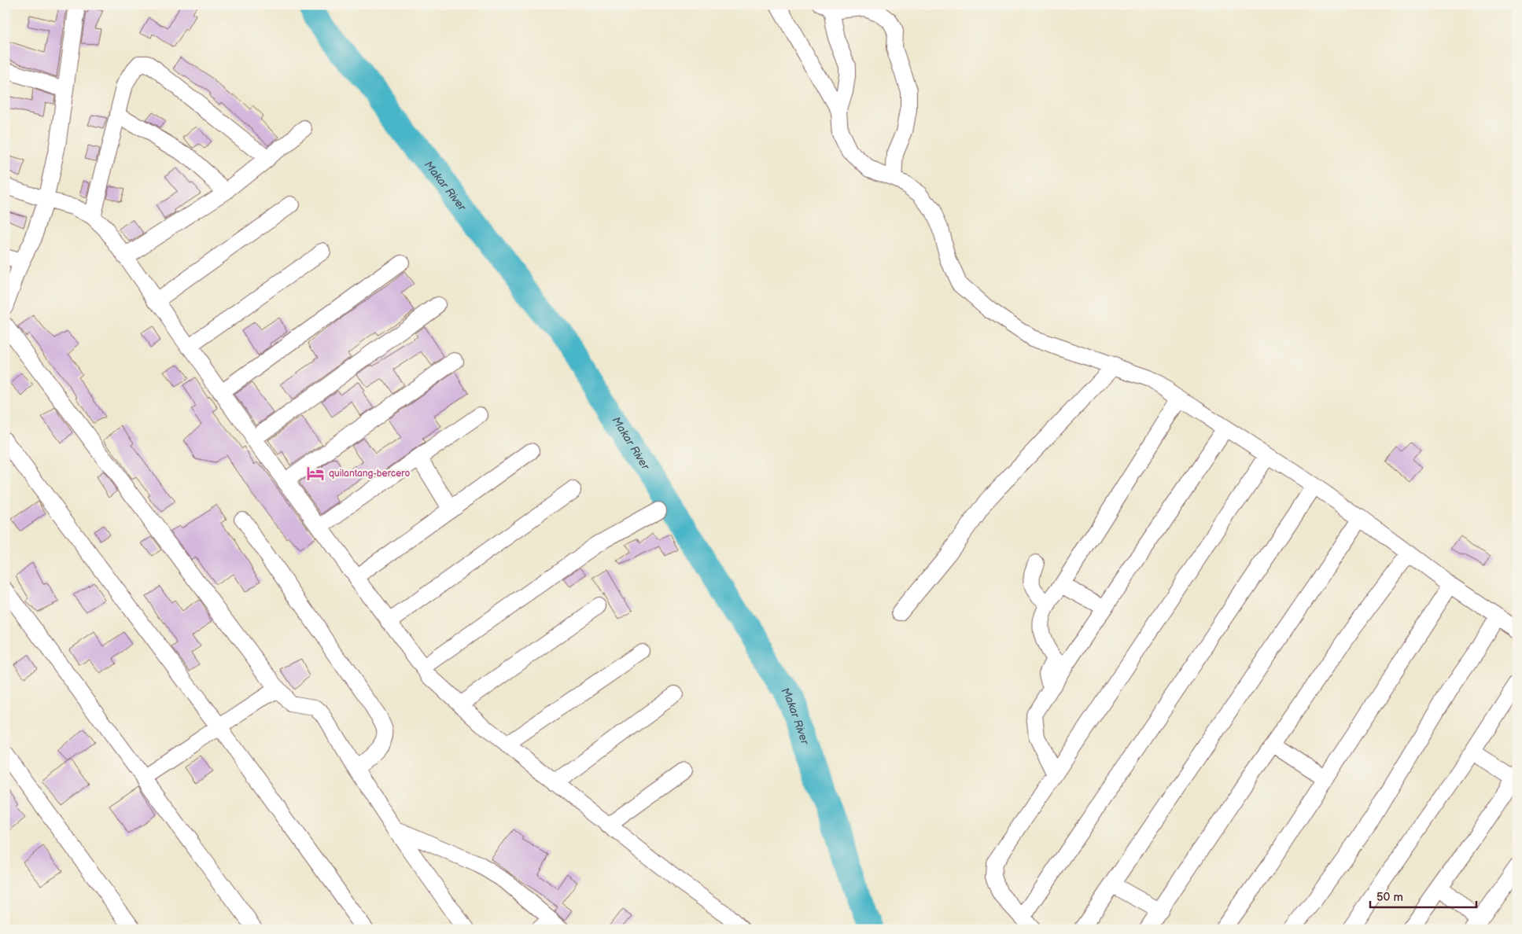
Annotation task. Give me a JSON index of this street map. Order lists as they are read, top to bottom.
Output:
{
  "water": ["Makar River"],
  "places": {
    "hotel": ["quilantang-bercero"]
  },
  "scale_bar": "50 m"
}
